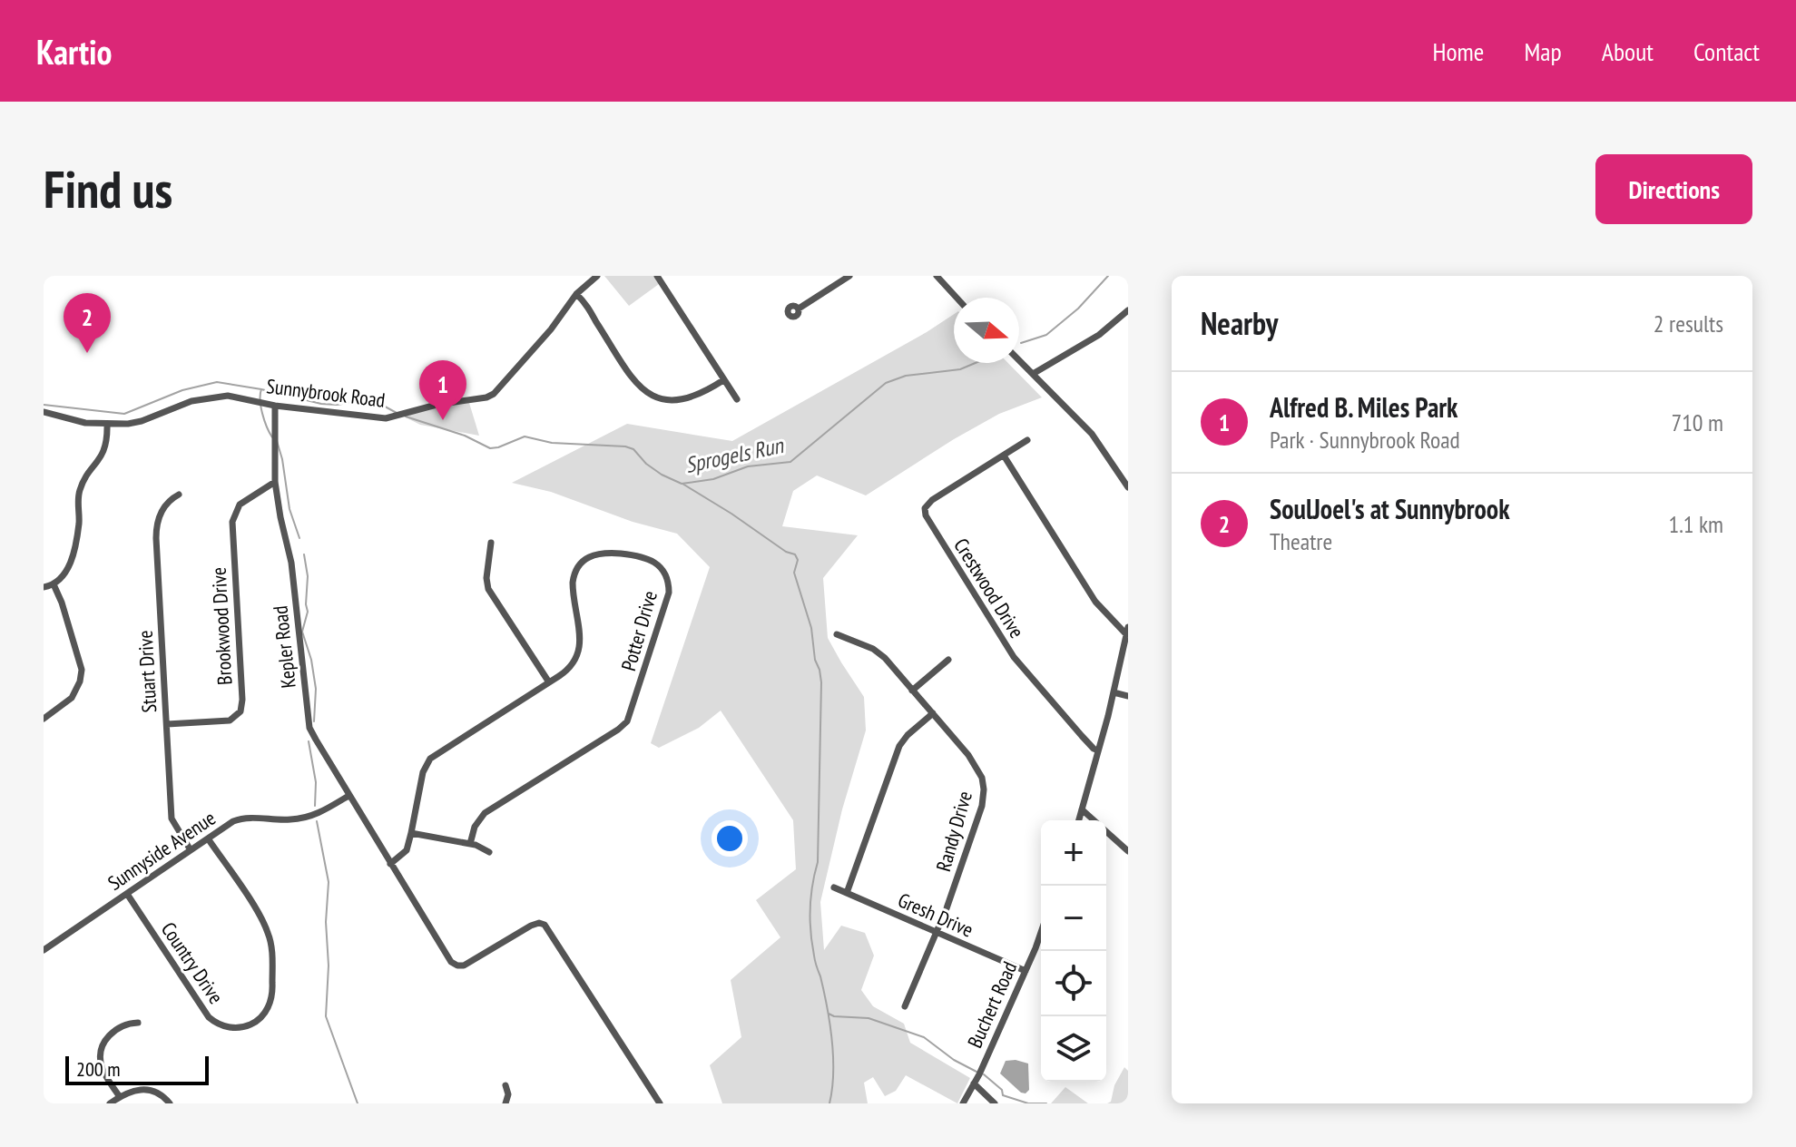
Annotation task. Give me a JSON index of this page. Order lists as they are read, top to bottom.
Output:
{
  "streets": {
    "street": [
      "Sunnybrook Road",
      "Crestwood Drive",
      "Brookwood Drive",
      "Potter Drive",
      "Kepler Road",
      "Stuart Drive",
      "Randy Drive",
      "Sunnyside Avenue",
      "Gresh Drive",
      "Country Drive",
      "Buchert Road"
    ]
  },
  "crossings": [
    ["Sunnybrook Road", "Kepler Road"],
    ["Brookwood Drive", "Kepler Road"],
    ["Brookwood Drive", "Stuart Drive"],
    ["Kepler Road", "Sunnyside Avenue"],
    ["Stuart Drive", "Sunnyside Avenue"],
    ["Randy Drive", "Gresh Drive"],
    ["Sunnyside Avenue", "Country Drive"],
    ["Gresh Drive", "Buchert Road"]
  ],
  "water": ["Sprogels Run"],
  "scale_bar": "200 m",
  "north": "right",
  "page": {
    "header": "Kartio",
    "nav": [
      "Home",
      "Map",
      "About",
      "Contact"
    ],
    "buttons": "Directions",
    "title": "Find us",
    "heading": ["Nearby", "2 results"],
    "pins": ["2", "1"],
    "list": [
      {
        "mark": "1",
        "name": "Alfred B. Miles Park",
        "note": "Park · Sunnybrook Road",
        "value": "710 m"
      },
      {
        "mark": "2",
        "name": "SoulJoel's at Sunnybrook",
        "note": "Theatre",
        "value": "1.1 km"
      }
    ],
    "map_buttons": ["+", "−"],
    "scale": "200 m"
  }
}
